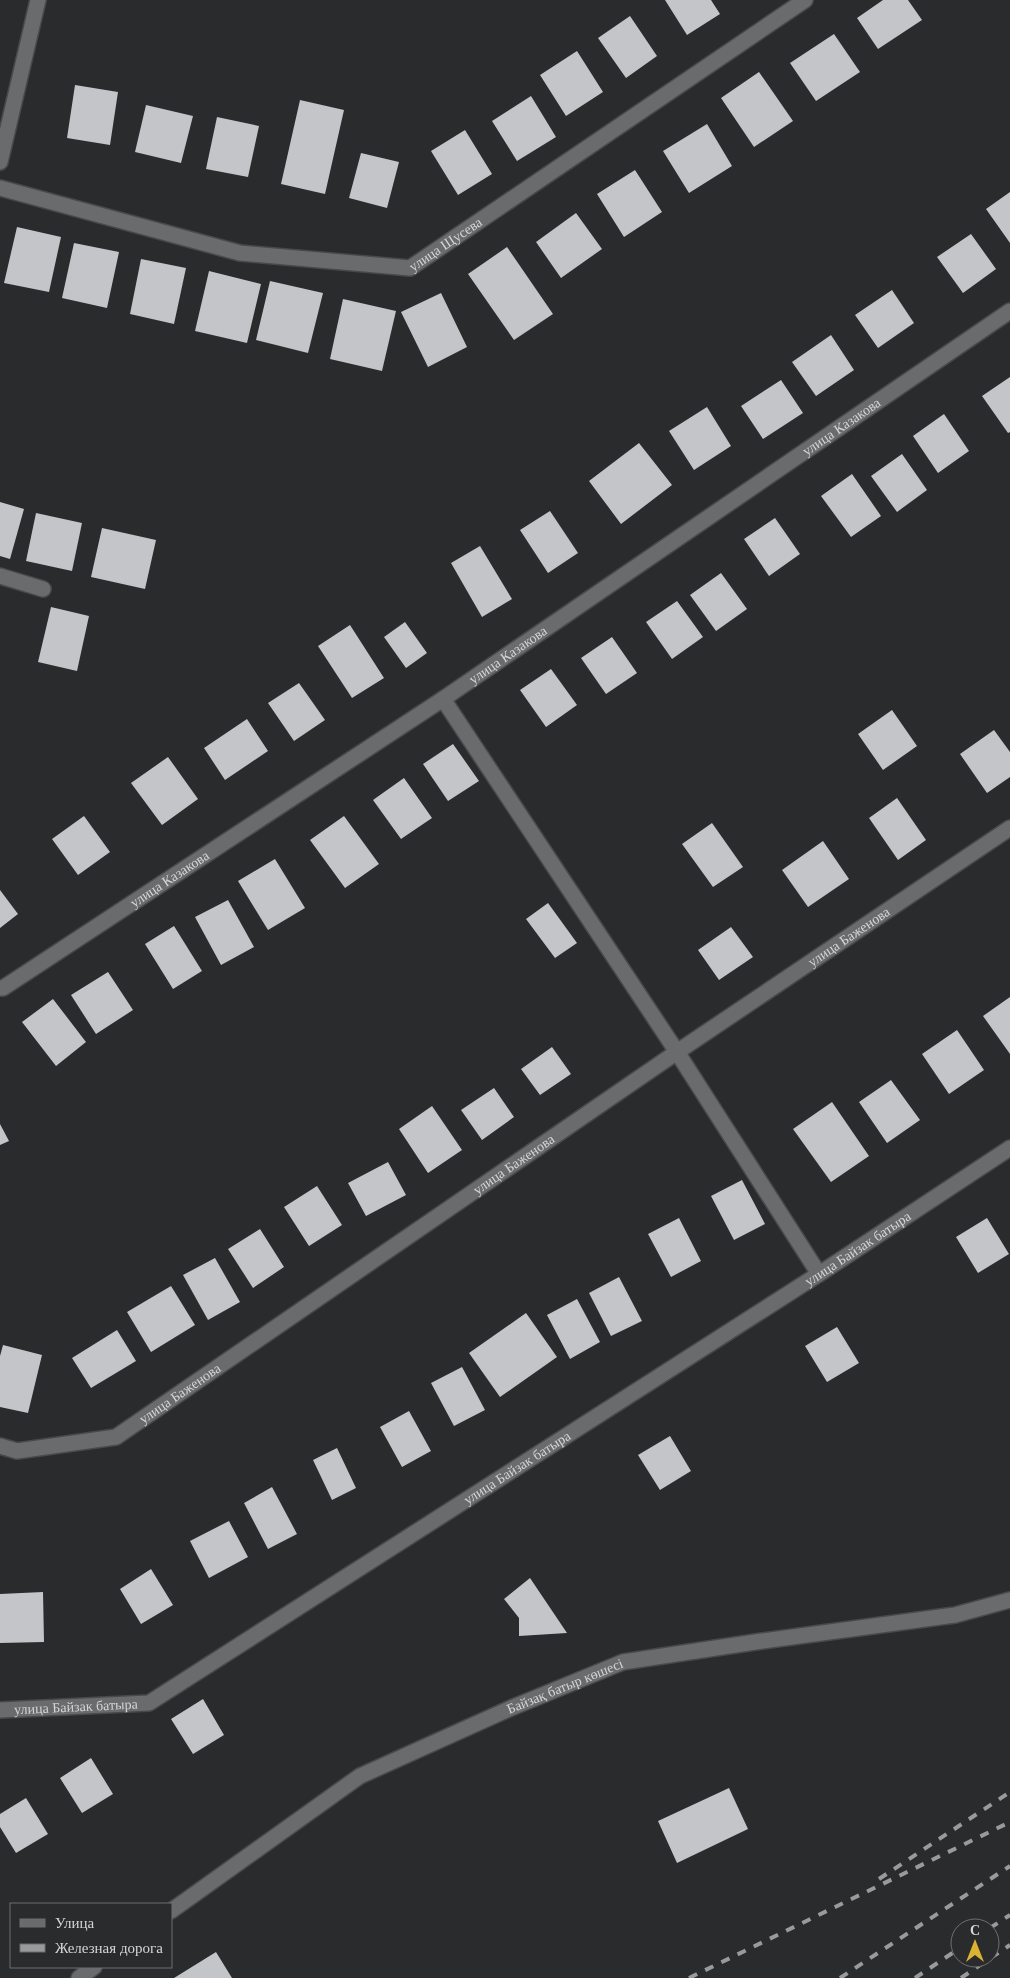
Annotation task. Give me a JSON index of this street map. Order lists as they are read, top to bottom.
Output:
{
  "streets": {
    "street": [
      "улица Щусева",
      "улица Казакова",
      "улица Баженова",
      "улица Байзак батыра",
      "Байзақ батыр көшесі"
    ]
  },
  "legend": ["Улица", "Железная дорога"],
  "north": "top"
}
